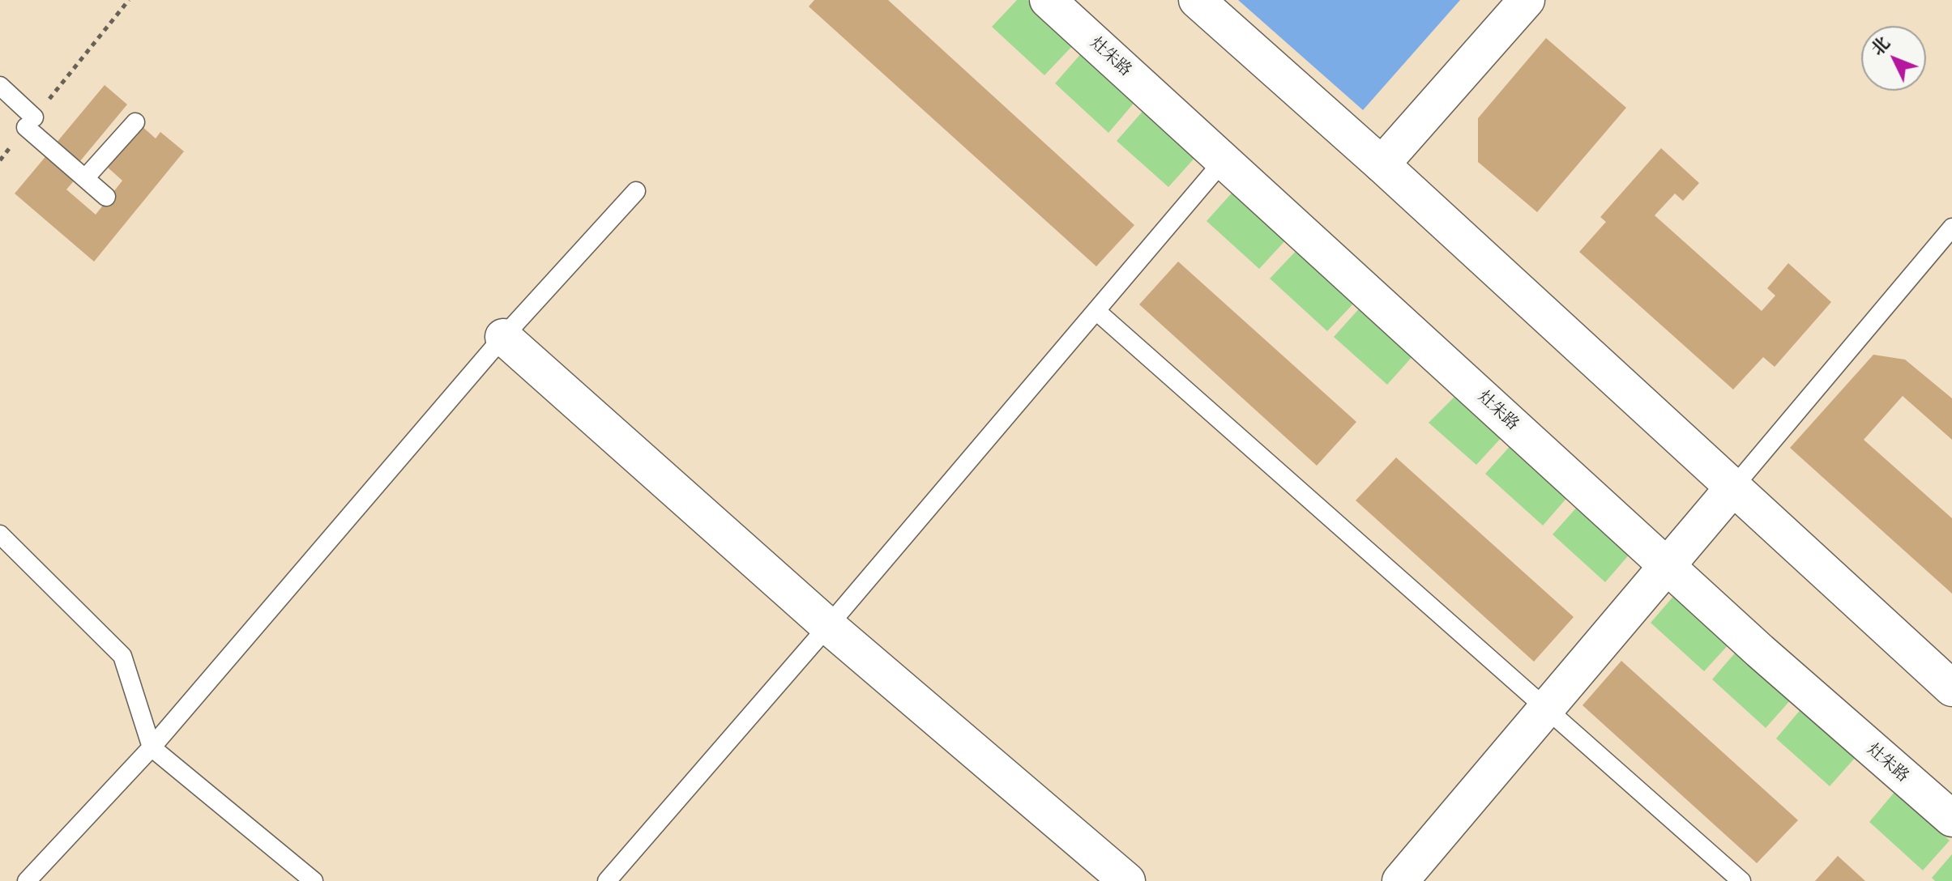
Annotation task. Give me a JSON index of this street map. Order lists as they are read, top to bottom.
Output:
{
  "streets": {
    "main road": ["灶朱路"]
  },
  "north": "top left"
}
